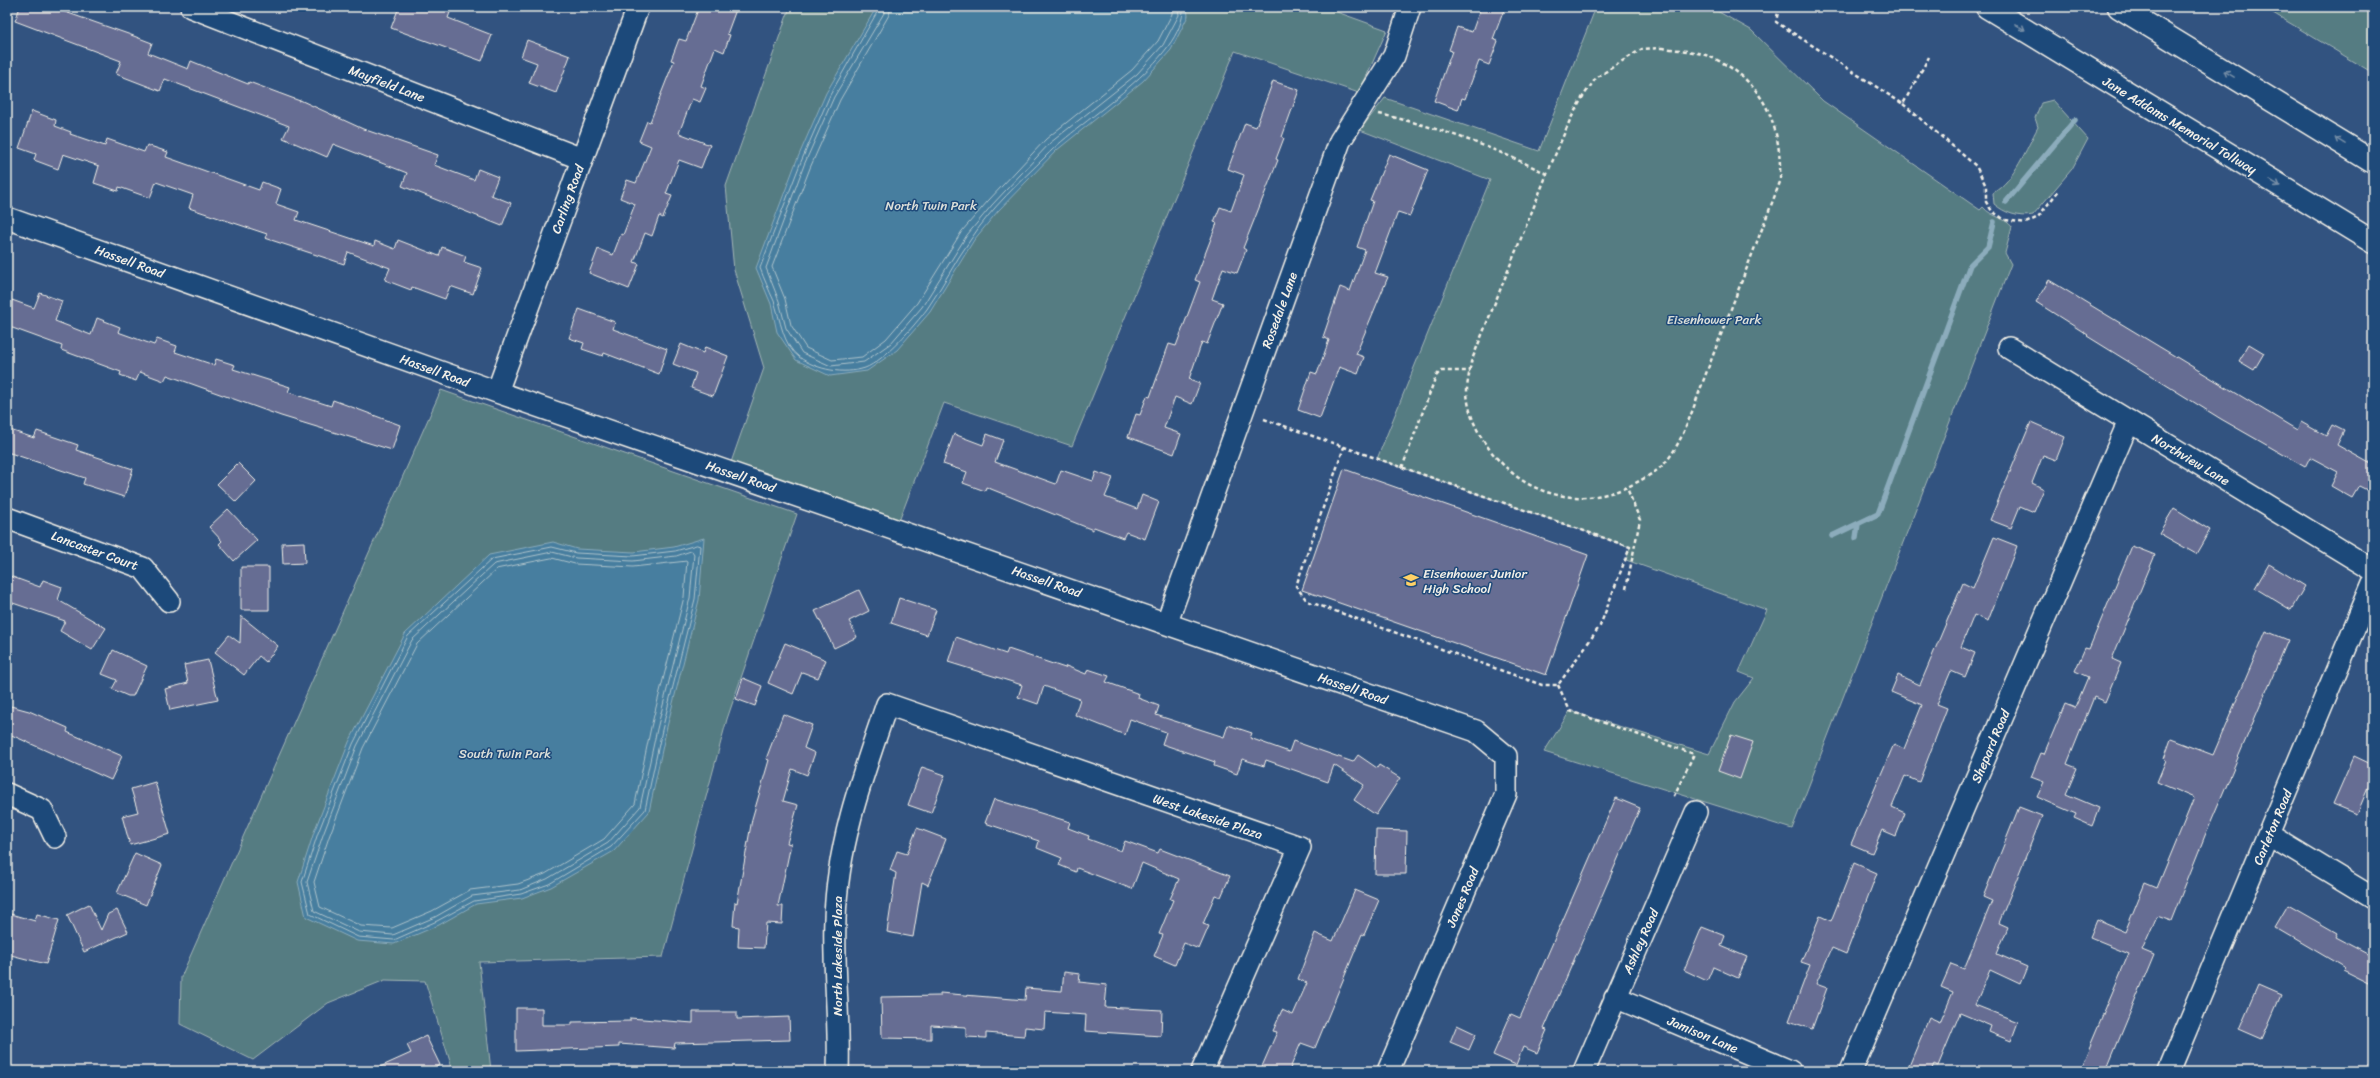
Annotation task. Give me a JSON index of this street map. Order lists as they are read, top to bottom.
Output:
{
  "streets": {
    "highway": ["Jane Addams Memorial Tollway"],
    "street": [
      "Mayfield Lane",
      "Carling Road",
      "Hassell Road",
      "Rosedale Lane",
      "Northview Lane",
      "Lancaster Court",
      "Shepard Road",
      "West Lakeside Plaza",
      "Carleton Road",
      "Jones Road",
      "Ashley Road",
      "North Lakeside Plaza",
      "Jamison Lane"
    ]
  },
  "crossings": [
    ["Mayfield Lane", "Carling Road"],
    ["Carling Road", "Hassell Road"],
    ["Hassell Road", "Rosedale Lane"],
    ["Hassell Road", "Jones Road"],
    ["Northview Lane", "Shepard Road"],
    ["West Lakeside Plaza", "North Lakeside Plaza"],
    ["Ashley Road", "Jamison Lane"]
  ],
  "parks": ["North Twin Park", "Eisenhower Park", "South Twin Park"],
  "places": {
    "school or university": ["Eisenhower Junior High School"]
  }
}
